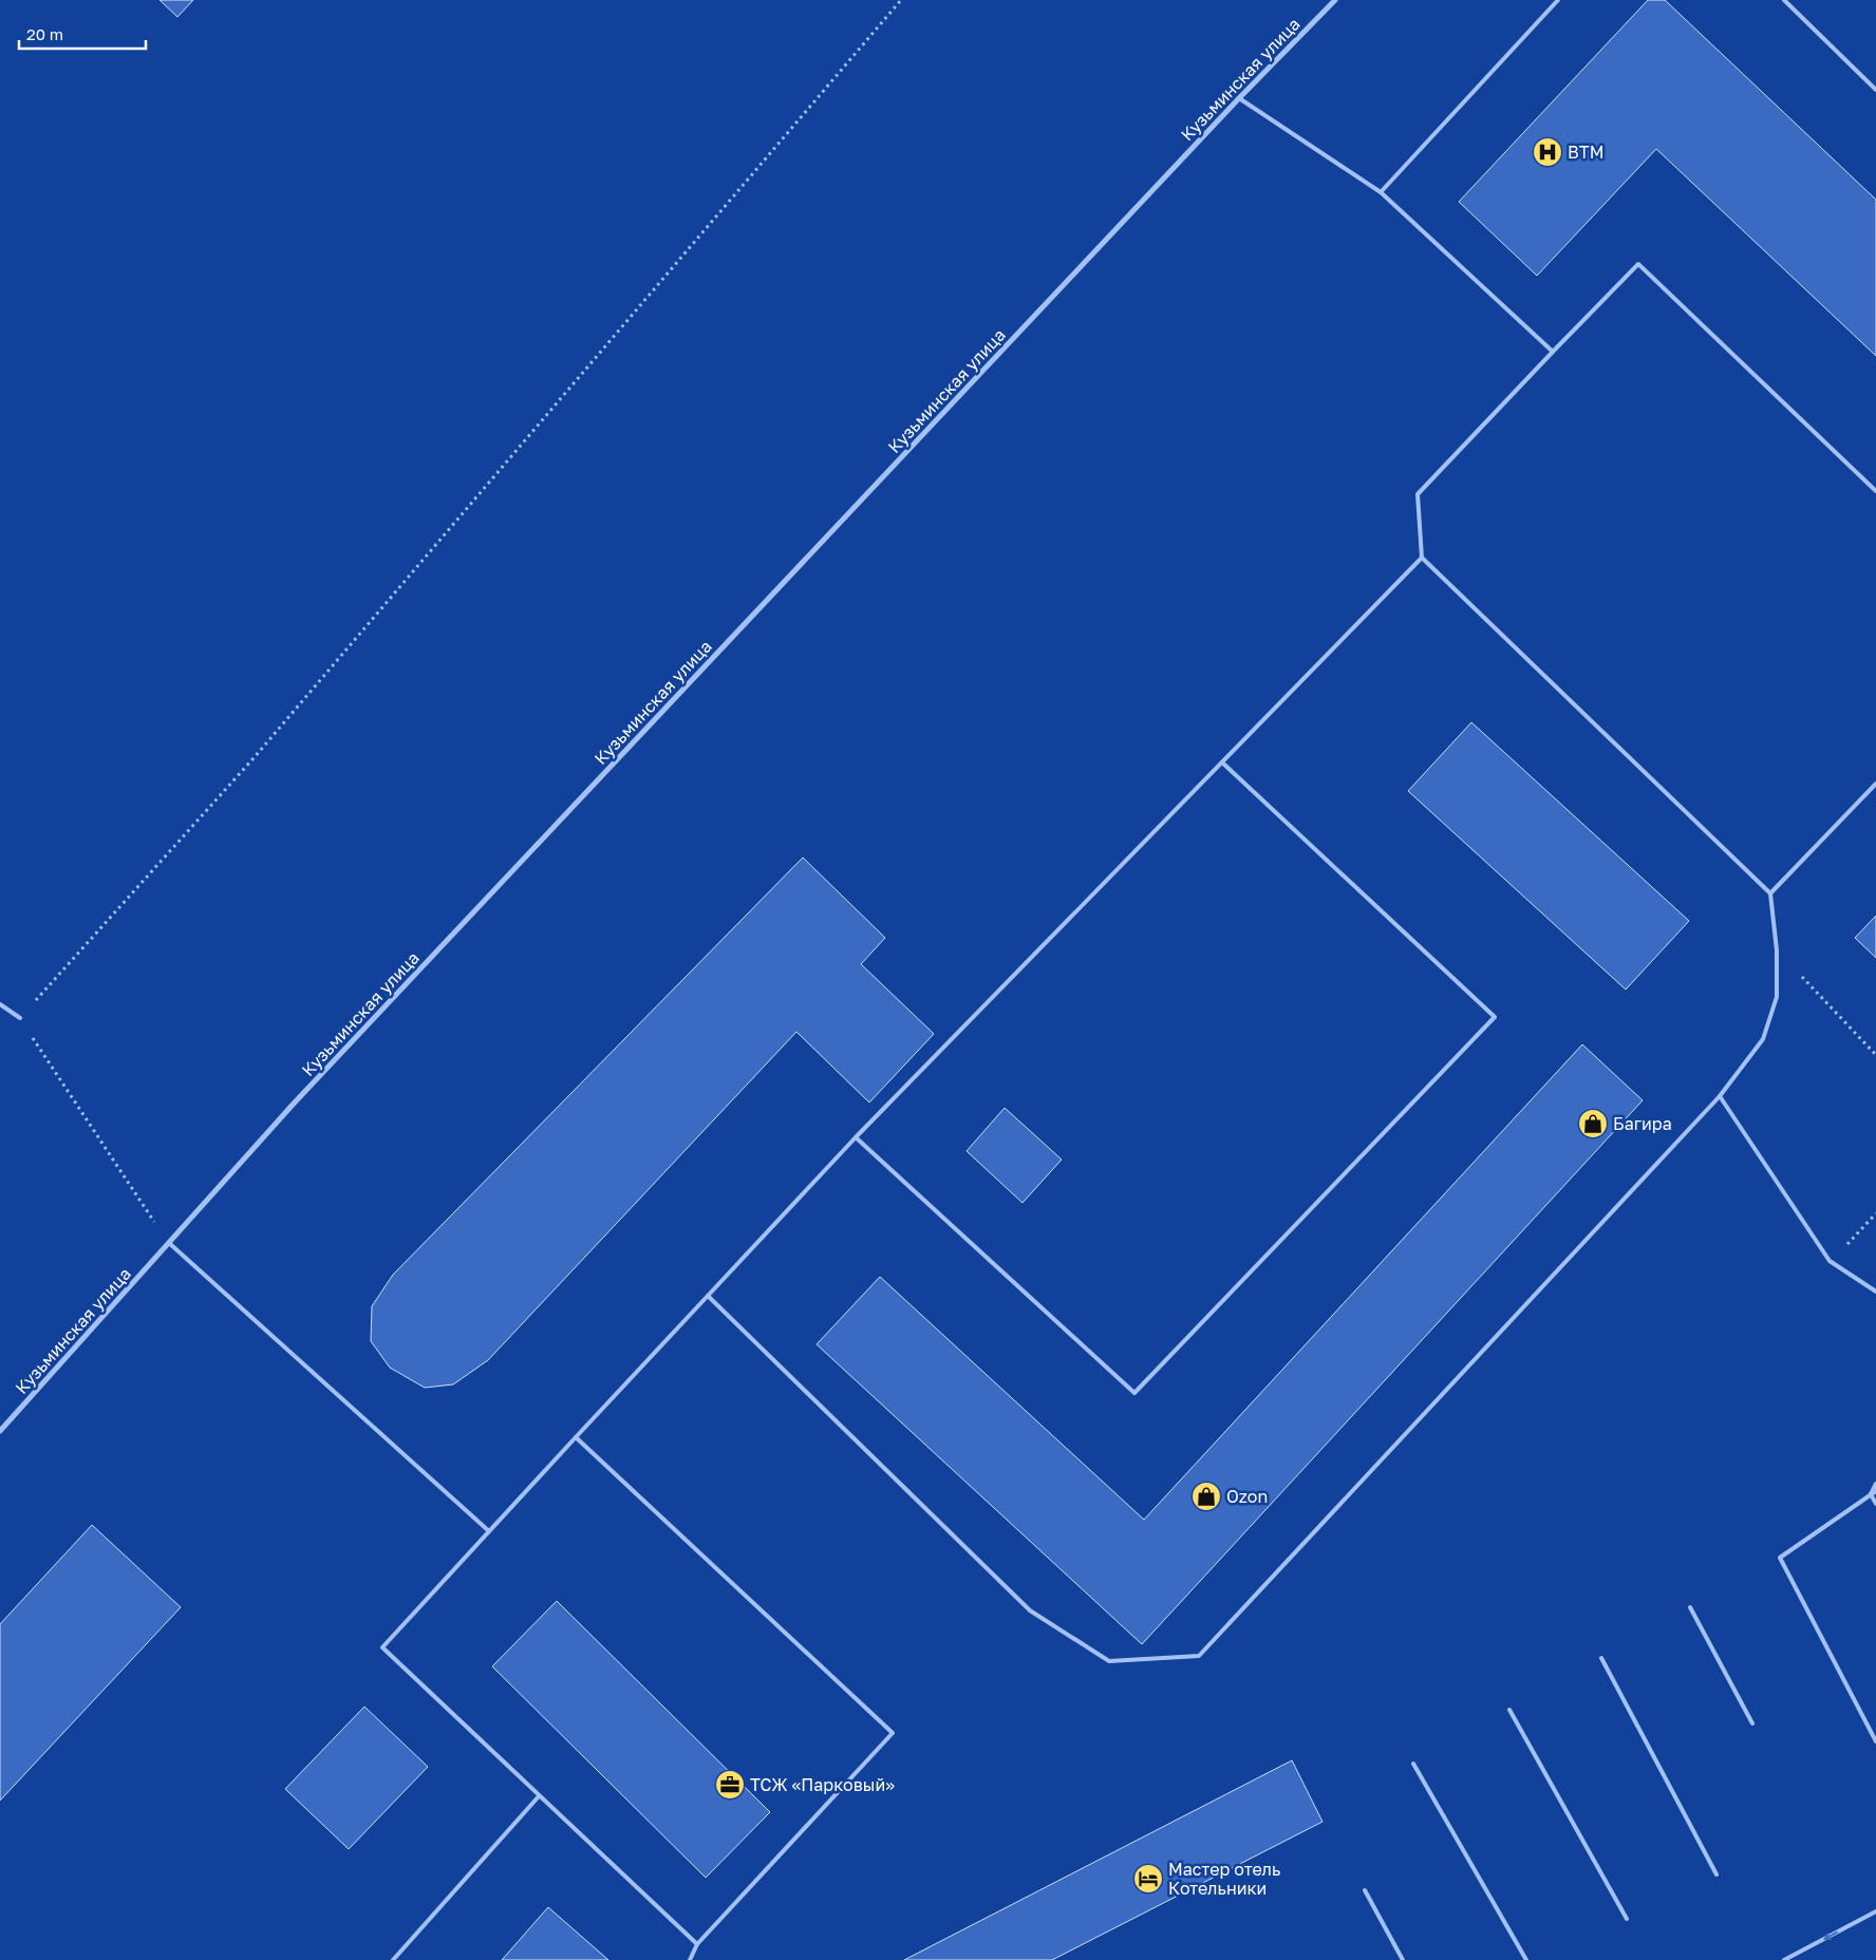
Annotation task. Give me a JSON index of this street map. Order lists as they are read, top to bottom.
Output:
{
  "streets": {
    "street": ["Кузьминская улица"]
  },
  "places": {
    "hospital": ["ВТМ"],
    "shop": ["Багира", "Ozon"],
    "office": ["ТСЖ «Парковый»"],
    "hotel": ["Мастер отель Котельники"]
  },
  "scale_bar": "20 m"
}
